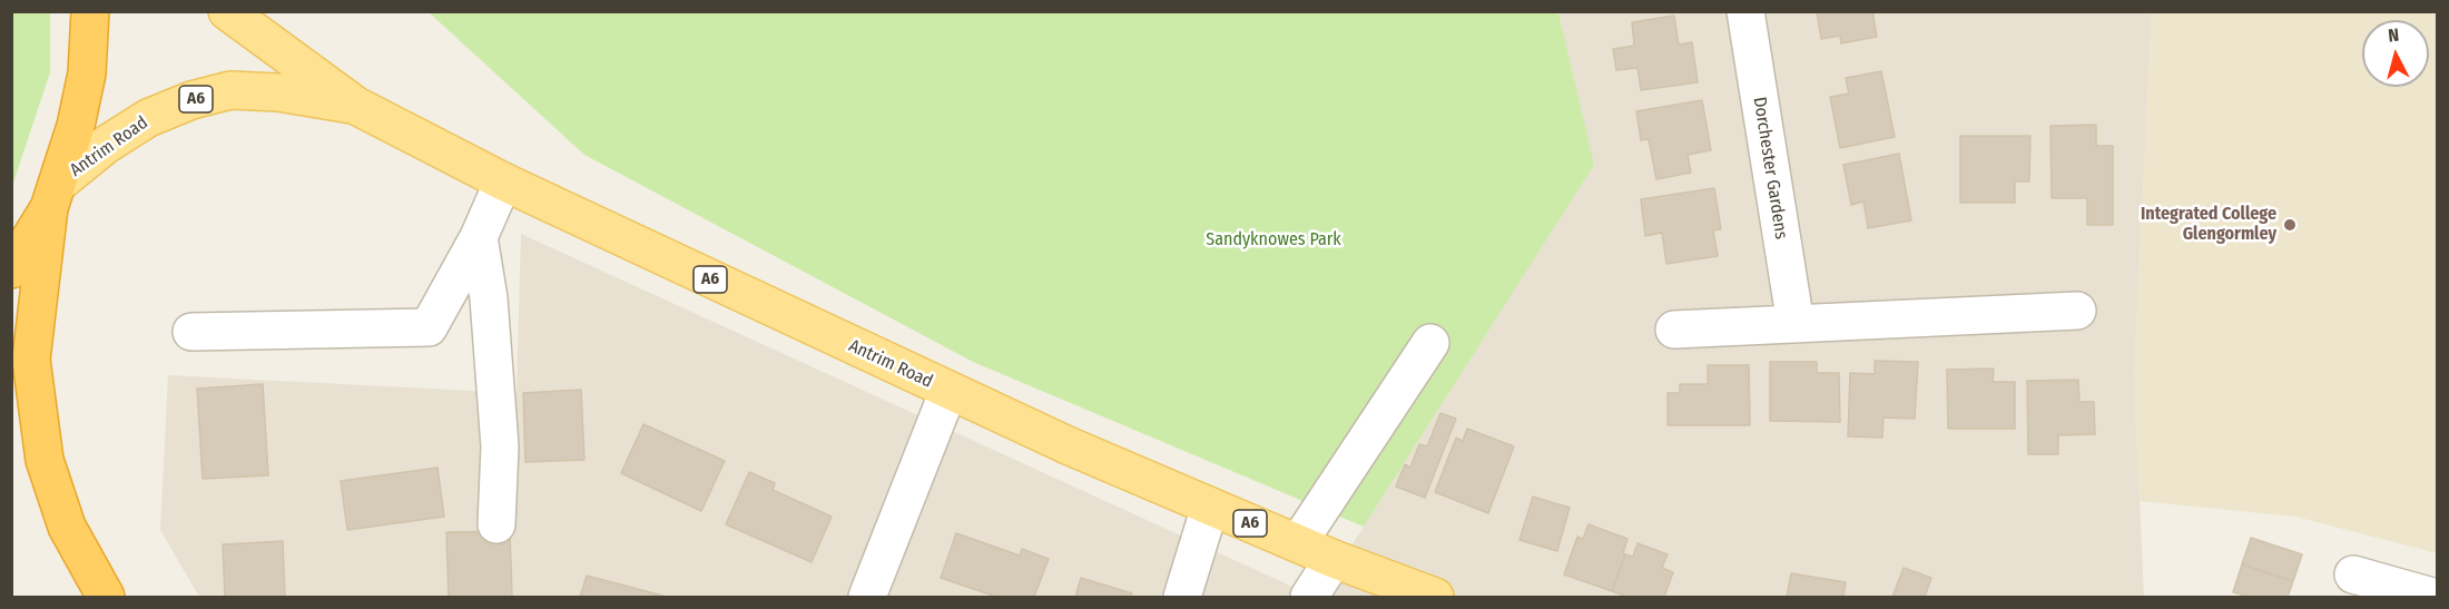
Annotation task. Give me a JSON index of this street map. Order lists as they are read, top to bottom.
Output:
{
  "streets": {
    "highway": ["A6"],
    "main road": ["Antrim Road"],
    "street": ["Dorchester Gardens"]
  },
  "crossings": [
    ["A6", "Antrim Road"]
  ],
  "parks": ["Sandyknowes Park"],
  "places": ["Integrated College Glengormley"],
  "north": "top"
}
